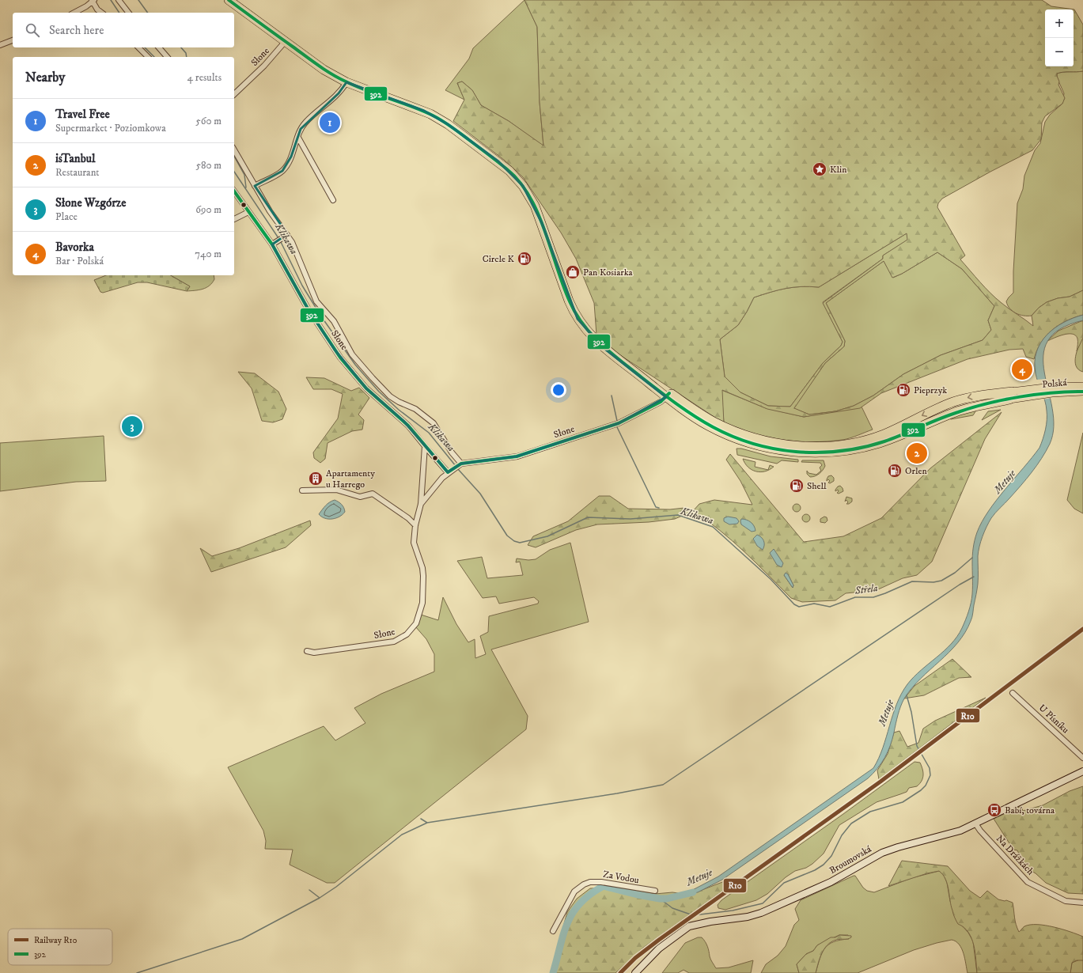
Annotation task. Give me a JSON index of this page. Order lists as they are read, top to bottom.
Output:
{
  "streets": {
    "main road": ["Polská", "Broumovská"],
    "street": [
      "Słone",
      "U Písníku",
      "Na Drážkách",
      "Za Vodou"
    ]
  },
  "crossings": [
    ["Na Drážkách", "Broumovská"]
  ],
  "water": ["Klikawa", "Metuje", "Střela"],
  "places": {
    "place": ["Klin"],
    "fuel station": [
      "Circle K",
      "Pieprzyk",
      "Orlen",
      "Shell"
    ],
    "shop": ["Pan Kosiarka"],
    "building": ["Apartamenty u Harrego"],
    "bus stop": ["Babí, továrna"]
  },
  "lines": ["transit line 392", "rail line R10"],
  "legend": ["Railway R10", "392"],
  "page": {
    "map_buttons": ["+", "−"],
    "search": "Search here",
    "heading": ["Nearby", "4 results"],
    "list": [
      {
        "mark": "1",
        "name": "Travel Free",
        "note": "Supermarket · Poziomkowa",
        "value": "560 m"
      },
      {
        "mark": "2",
        "name": "isTanbul",
        "note": "Restaurant",
        "value": "580 m"
      },
      {
        "mark": "3",
        "name": "Słone Wzgórze",
        "note": "Place",
        "value": "690 m"
      },
      {
        "mark": "4",
        "name": "Bavorka",
        "note": "Bar · Polská",
        "value": "740 m"
      }
    ],
    "pins": [
      "1",
      "4",
      "3",
      "2"
    ]
  }
}
